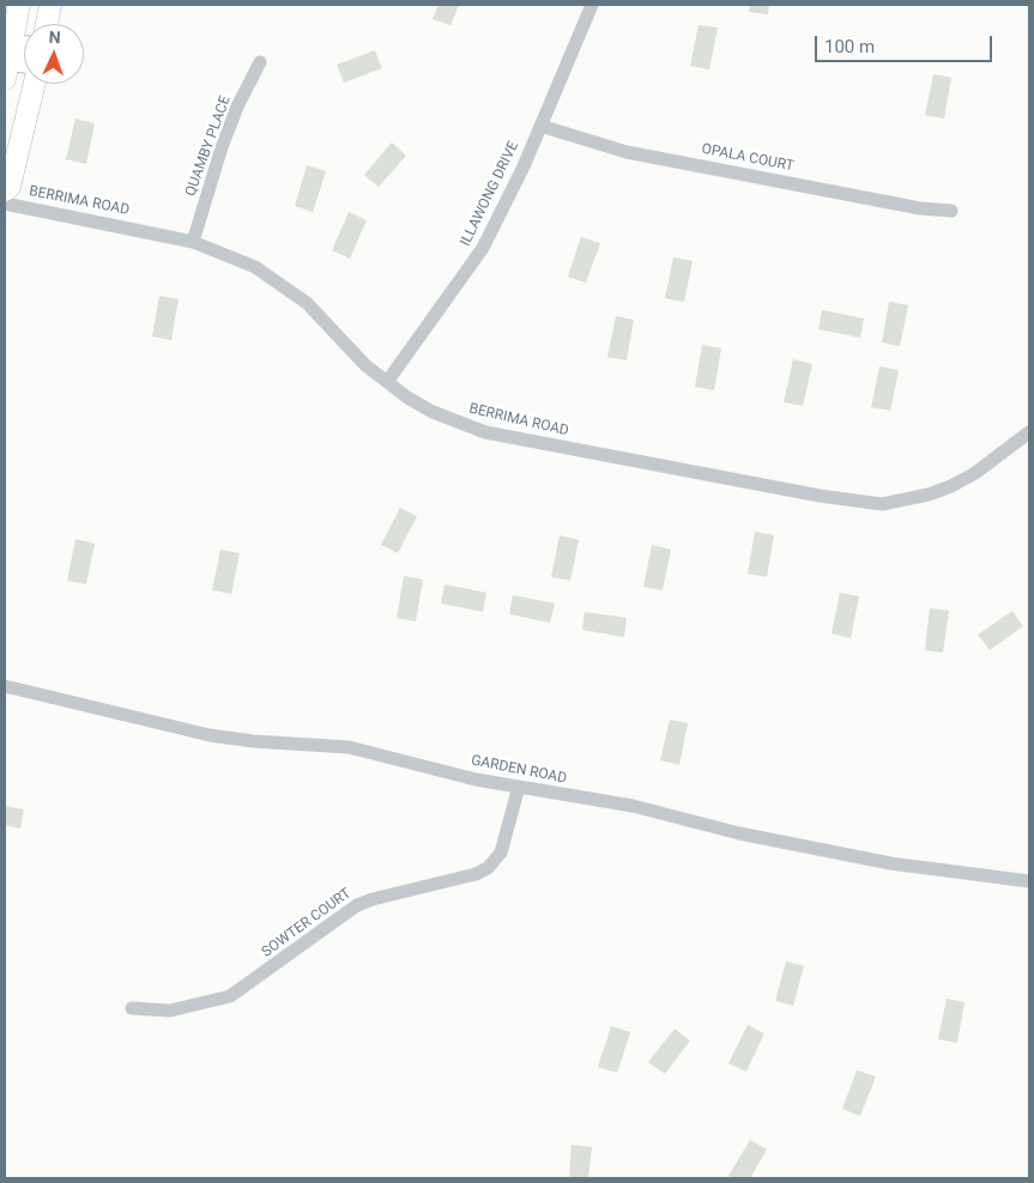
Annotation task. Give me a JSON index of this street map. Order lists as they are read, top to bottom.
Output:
{
  "streets": {
    "street": [
      "QUAMBY PLACE",
      "OPALA COURT",
      "ILLAWONG DRIVE",
      "BERRIMA ROAD",
      "GARDEN ROAD",
      "SOWTER COURT"
    ]
  },
  "crossings": [
    ["QUAMBY PLACE", "BERRIMA ROAD"],
    ["OPALA COURT", "ILLAWONG DRIVE"],
    ["ILLAWONG DRIVE", "BERRIMA ROAD"],
    ["GARDEN ROAD", "SOWTER COURT"]
  ],
  "scale_bar": "100 m",
  "north": "top"
}
